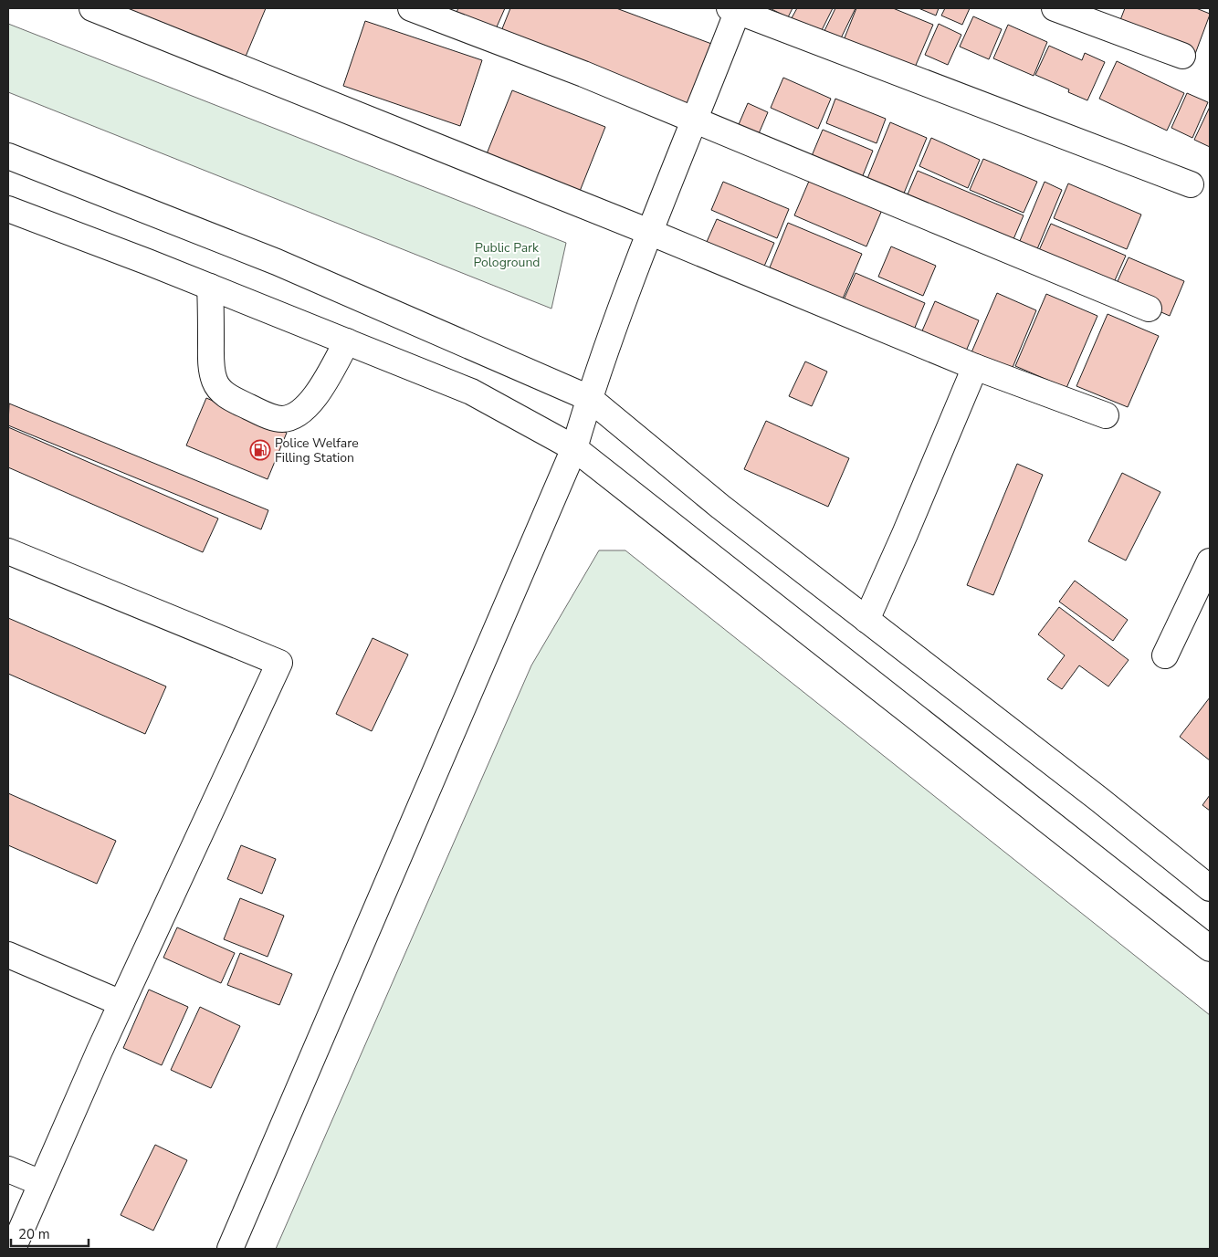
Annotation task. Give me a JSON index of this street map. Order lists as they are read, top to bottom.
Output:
{
  "parks": ["Public Park Pologround"],
  "places": {
    "fuel station": ["Police Welfare Filling Station"]
  },
  "scale_bar": "20 m"
}
